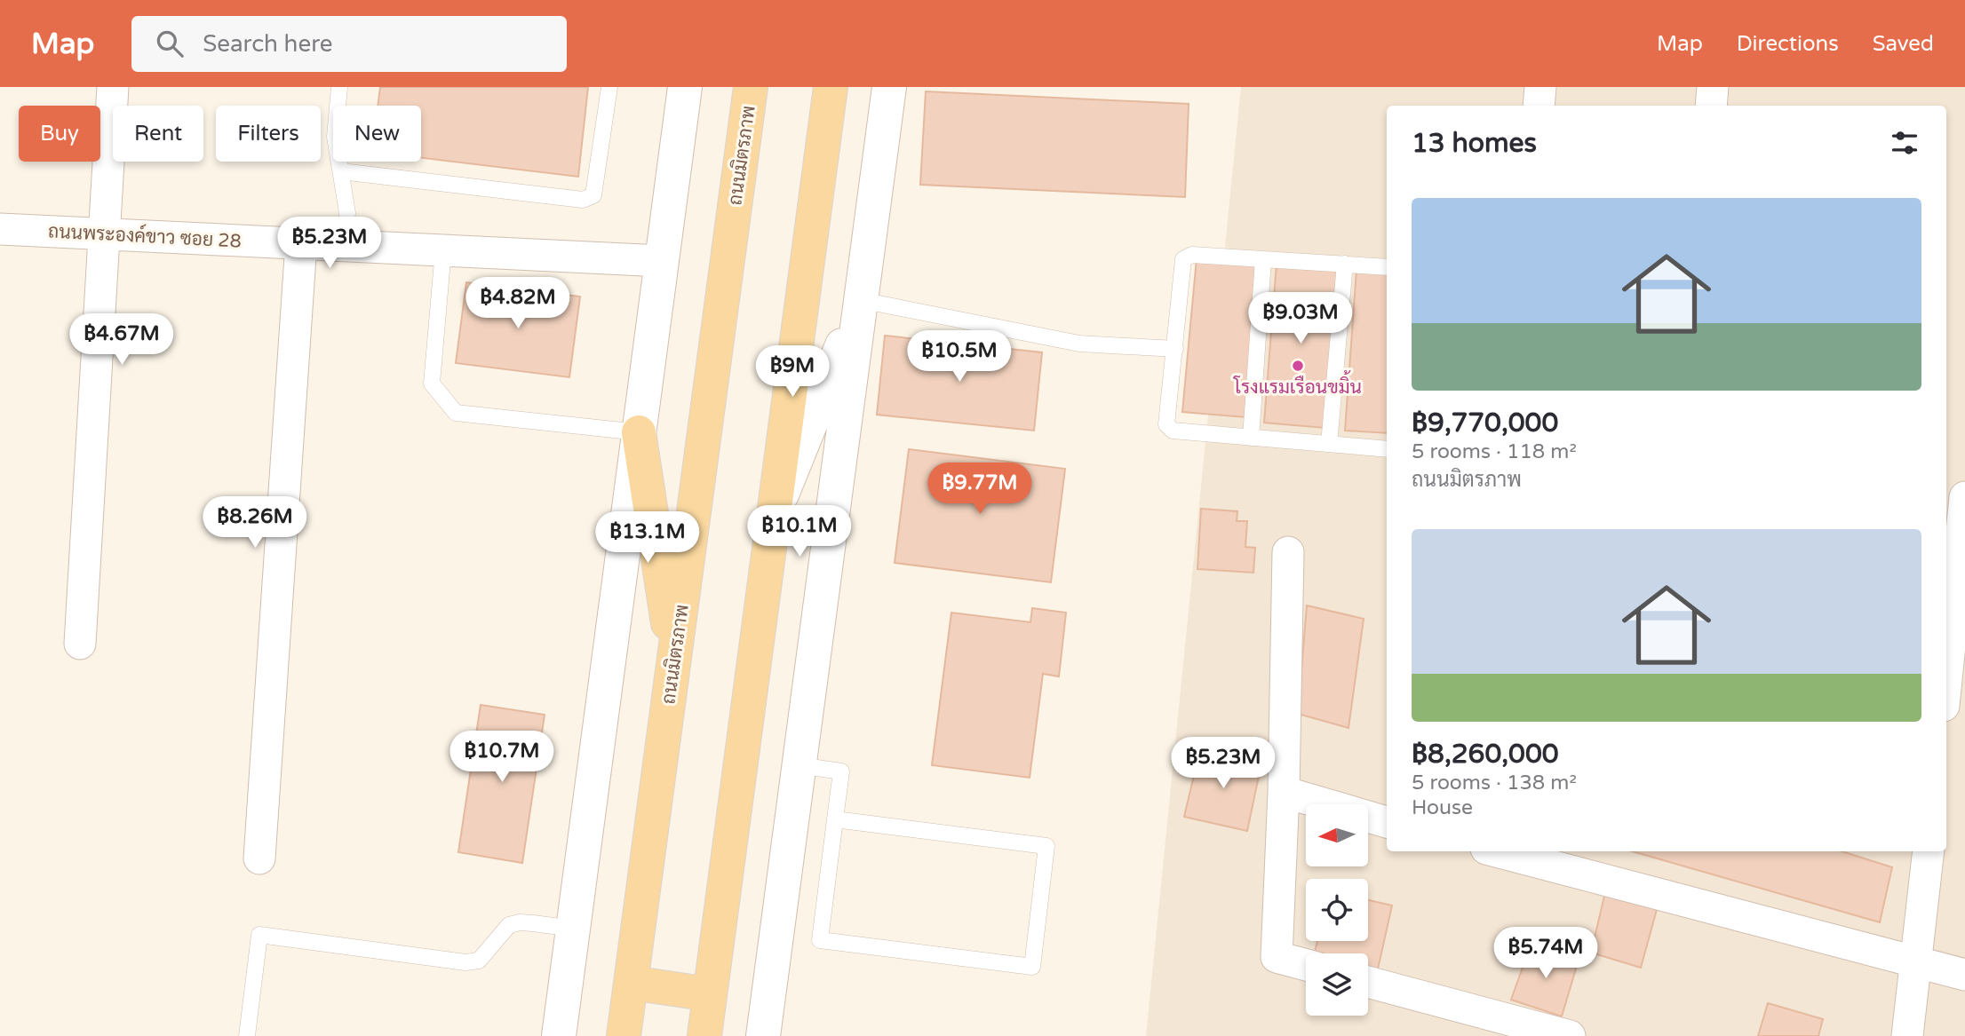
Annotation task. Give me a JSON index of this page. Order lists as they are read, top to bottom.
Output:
{
  "streets": {
    "main road": ["ถนนมิตรภาพ"],
    "street": ["ถนนพระองค์ขาว ซอย 28"]
  },
  "places": ["โรงแรมเรือนขมิ้น"],
  "north": "left",
  "page": {
    "header": "Map",
    "search": "Search here",
    "nav": ["Map", "Directions", "Saved"],
    "chip": [
      "Buy",
      "Rent",
      "Filters",
      "New"
    ],
    "heading": "13 homes",
    "list": [
      {
        "name": "฿9,770,000",
        "note": "5 rooms · 118 m² · ถนนมิตรภาพ"
      },
      {
        "name": "฿8,260,000",
        "note": "5 rooms · 138 m² · House"
      }
    ],
    "price": [
      "฿5.23M",
      "฿4.82M",
      "฿9.03M",
      "฿4.67M",
      "฿10.5M",
      "฿9M",
      "฿9.77M",
      "฿8.26M",
      "฿10.1M",
      "฿13.1M",
      "฿10.7M",
      "฿5.23M",
      "฿5.74M"
    ]
  }
}
